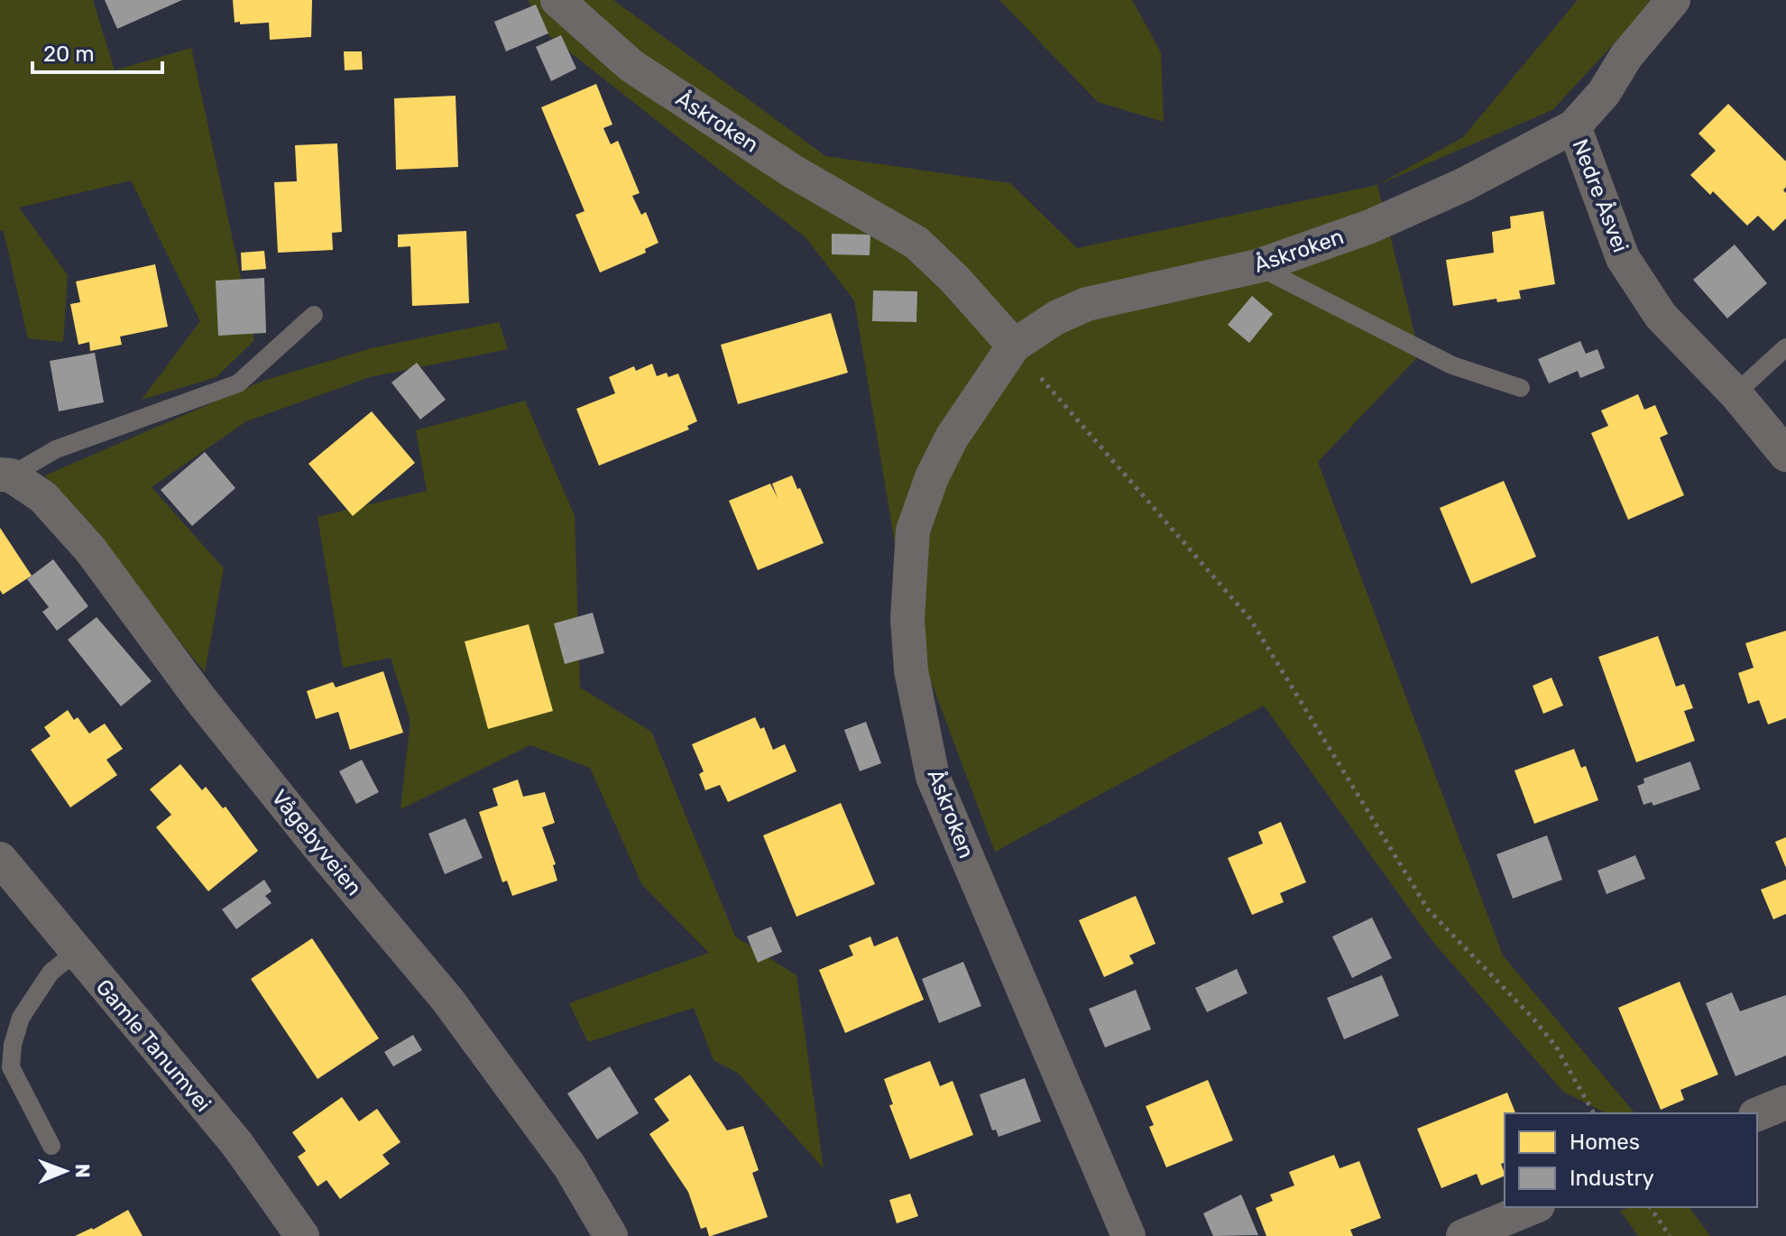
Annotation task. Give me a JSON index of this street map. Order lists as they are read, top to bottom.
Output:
{
  "streets": {
    "street": [
      "Åskroken",
      "Nedre Åsvei",
      "Vågebyveien",
      "Gamle Tanumvei"
    ]
  },
  "crossings": [
    ["Åskroken", "Nedre Åsvei"]
  ],
  "legend": ["Homes", "Industry"],
  "scale_bar": "20 m",
  "north": "right"
}
